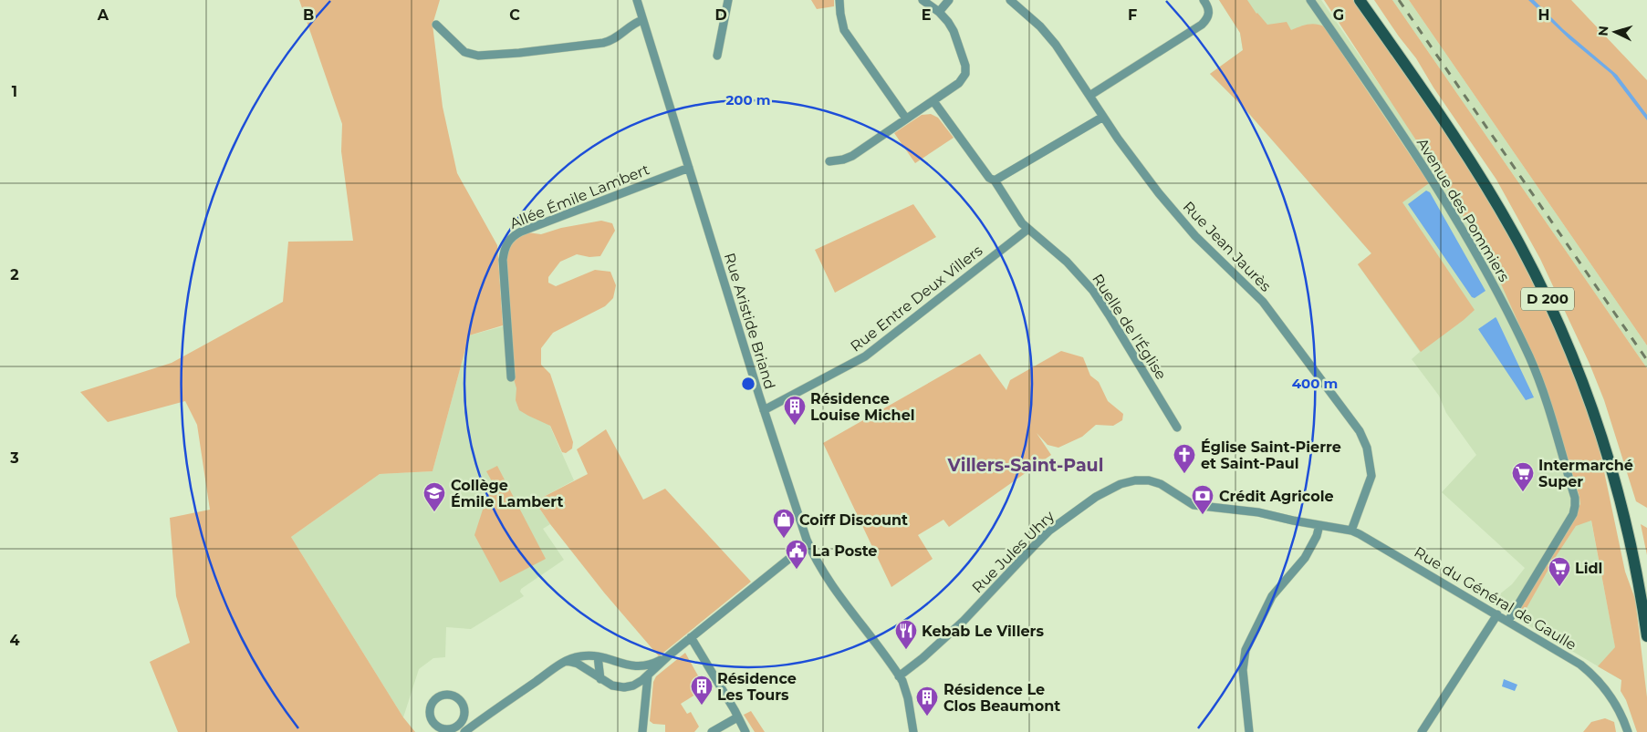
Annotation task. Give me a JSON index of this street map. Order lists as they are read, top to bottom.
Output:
{
  "streets": {
    "main road": ["D 200"],
    "street": [
      "Allée Émile Lambert",
      "Avenue des Pommiers",
      "Rue Jean Jaurès",
      "Rue Entre Deux Villers",
      "Rue Aristide Briand",
      "Ruelle de l'Église",
      "Rue Jules Uhry",
      "Rue du Général de Gaulle"
    ]
  },
  "crossings": [
    ["Allée Émile Lambert", "Rue Aristide Briand"],
    ["Avenue des Pommiers", "Rue du Général de Gaulle"],
    ["Rue Jean Jaurès", "Rue du Général de Gaulle"],
    ["Rue Entre Deux Villers", "Rue Aristide Briand"],
    ["Rue Entre Deux Villers", "Ruelle de l'Église"],
    ["Rue Aristide Briand", "Rue Jules Uhry"],
    ["Rue Jules Uhry", "Rue du Général de Gaulle"]
  ],
  "districts": ["Villers-Saint-Paul"],
  "places": {
    "building": ["Résidence Louise Michel", "Résidence Les Tours", "Résidence Le Clos Beaumont"],
    "church": ["Église Saint-Pierre et Saint-Paul"],
    "supermarket": ["Intermarché Super", "Lidl"],
    "school or university": ["Collège Émile Lambert"],
    "bank": ["Crédit Agricole"],
    "shop": ["Coiff Discount"],
    "public building": ["La Poste"],
    "restaurant": ["Kebab Le Villers"]
  },
  "north": "left",
  "grid": {
    "columns": [
      "A",
      "B",
      "C",
      "D",
      "E",
      "F",
      "G",
      "H"
    ],
    "rows": [
      "1",
      "2",
      "3",
      "4"
    ]
  },
  "rings": ["200 m", "400 m"]
}
